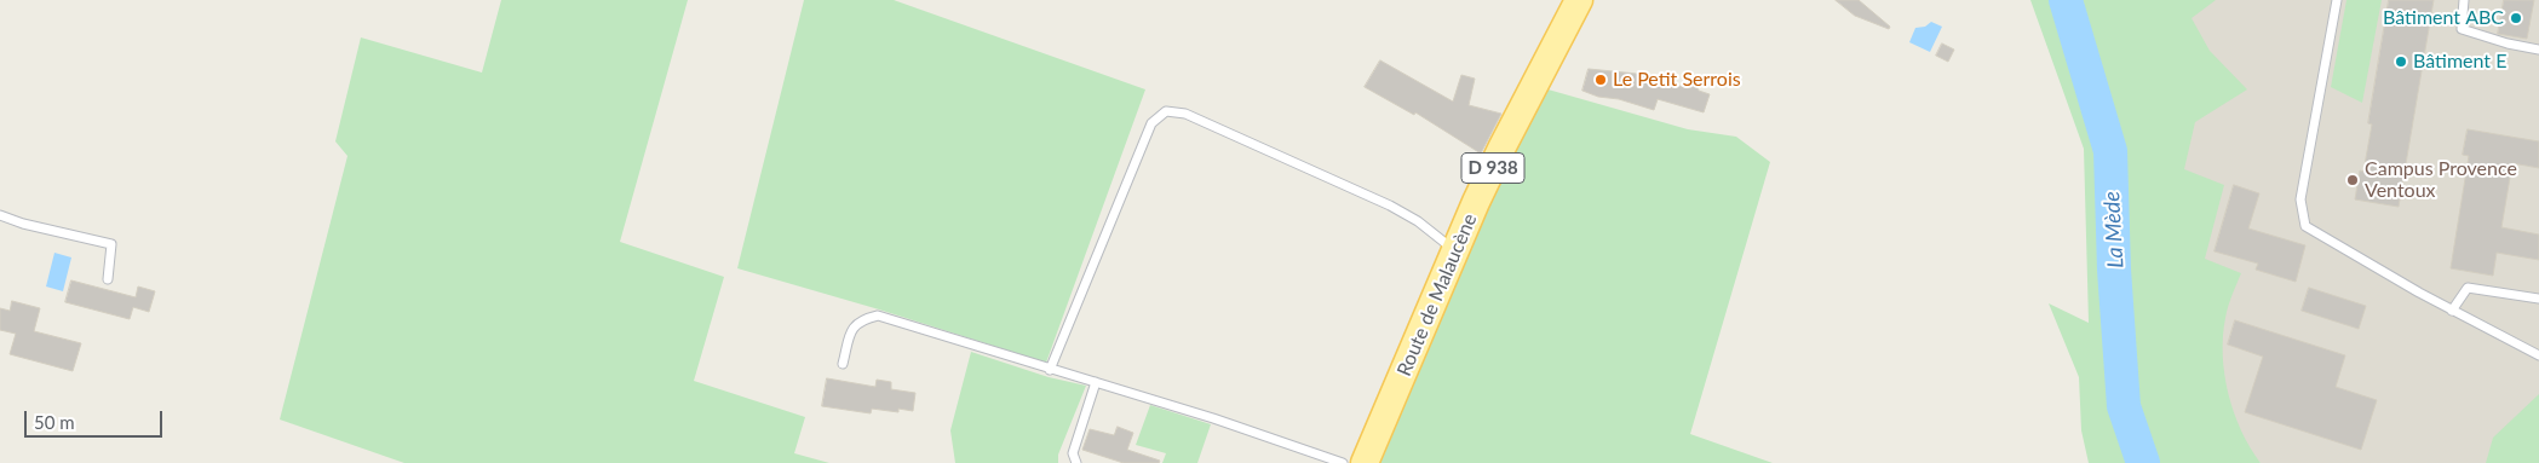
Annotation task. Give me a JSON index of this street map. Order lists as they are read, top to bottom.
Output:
{
  "streets": {
    "main road": ["D 938", "Route de Malaucène"]
  },
  "water": ["La Mède"],
  "places": [
    "Bâtiment ABC",
    "Bâtiment E",
    "Le Petit Serrois",
    "Campus Provence Ventoux"
  ],
  "scale_bar": "50 m"
}
